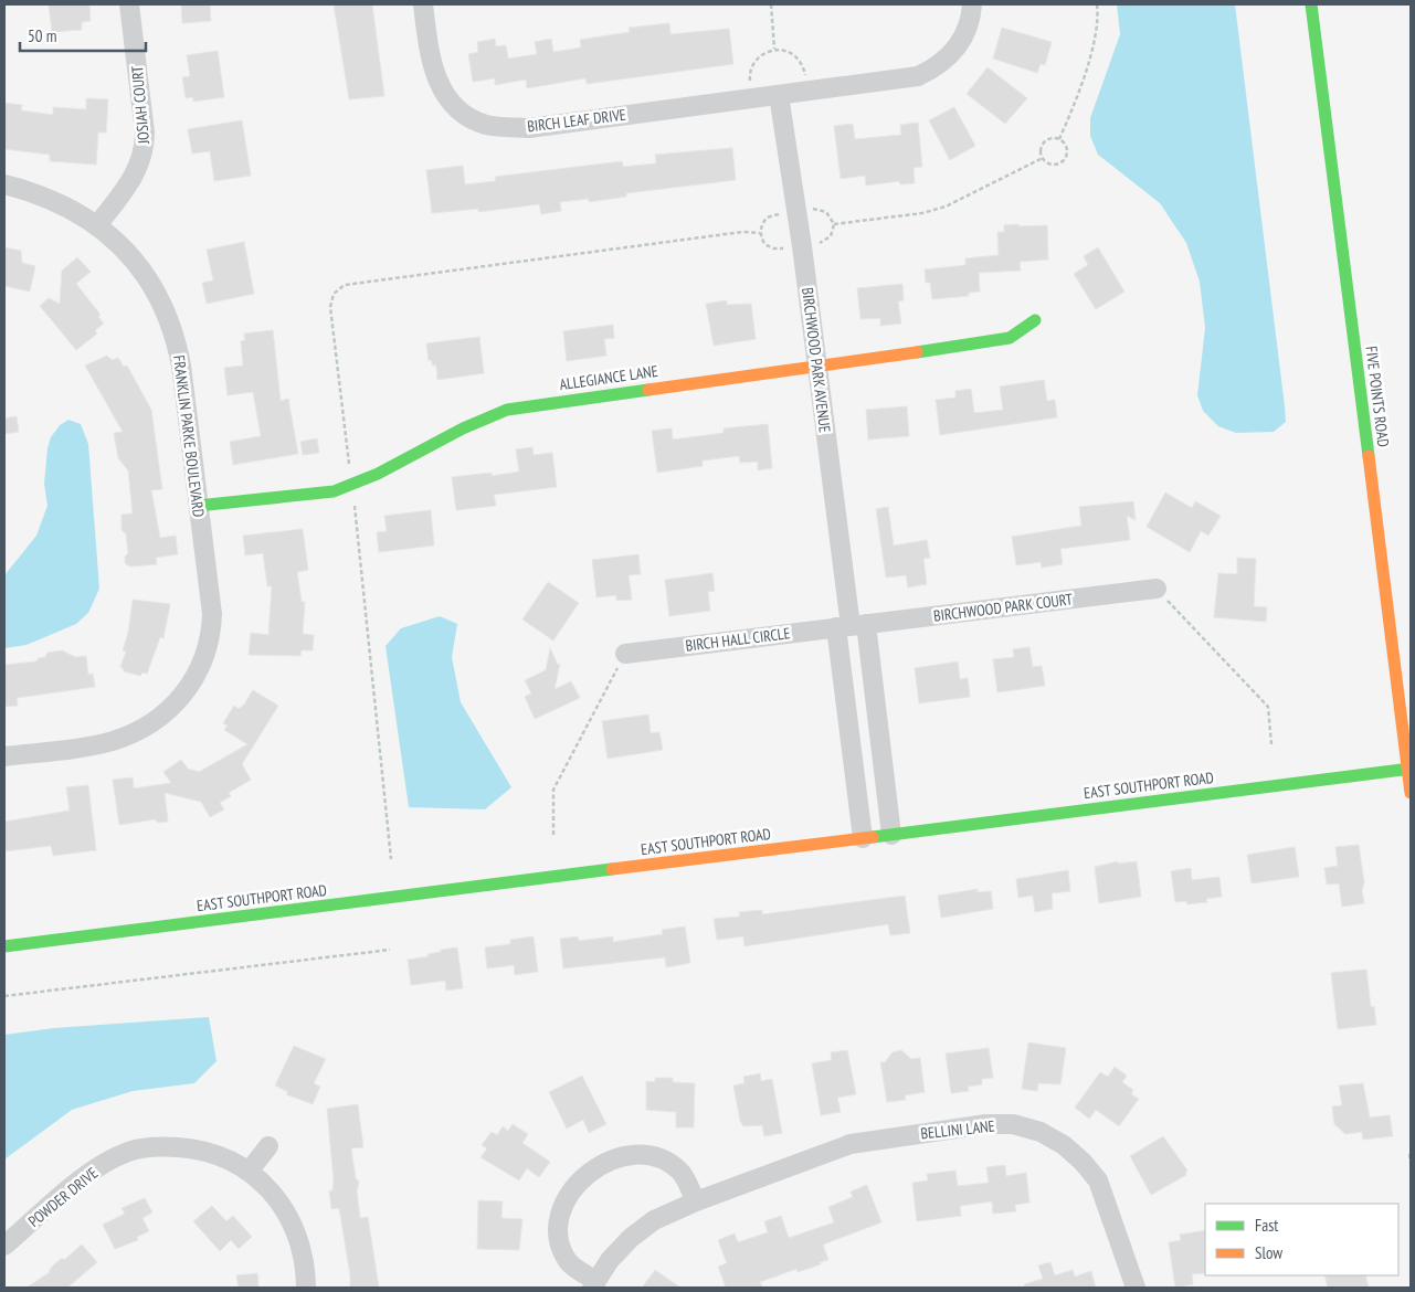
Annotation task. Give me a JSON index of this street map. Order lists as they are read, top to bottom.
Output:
{
  "streets": {
    "street": [
      "JOSIAH COURT",
      "BIRCH LEAF DRIVE",
      "BIRCHWOOD PARK AVENUE",
      "ALLEGIANCE LANE",
      "FIVE POINTS ROAD",
      "FRANKLIN PARKE BOULEVARD",
      "BIRCHWOOD PARK COURT",
      "BIRCH HALL CIRCLE",
      "EAST SOUTHPORT ROAD",
      "BELLINI LANE",
      "POWDER DRIVE"
    ]
  },
  "crossings": [
    ["JOSIAH COURT", "FRANKLIN PARKE BOULEVARD"],
    ["BIRCH LEAF DRIVE", "BIRCHWOOD PARK AVENUE"],
    ["BIRCHWOOD PARK AVENUE", "ALLEGIANCE LANE"],
    ["BIRCHWOOD PARK AVENUE", "BIRCHWOOD PARK COURT"],
    ["BIRCHWOOD PARK AVENUE", "BIRCH HALL CIRCLE"],
    ["BIRCHWOOD PARK AVENUE", "EAST SOUTHPORT ROAD"],
    ["ALLEGIANCE LANE", "FRANKLIN PARKE BOULEVARD"],
    ["FIVE POINTS ROAD", "EAST SOUTHPORT ROAD"],
    ["BIRCHWOOD PARK COURT", "BIRCH HALL CIRCLE"]
  ],
  "legend": ["Fast", "Slow"],
  "scale_bar": "50 m"
}
